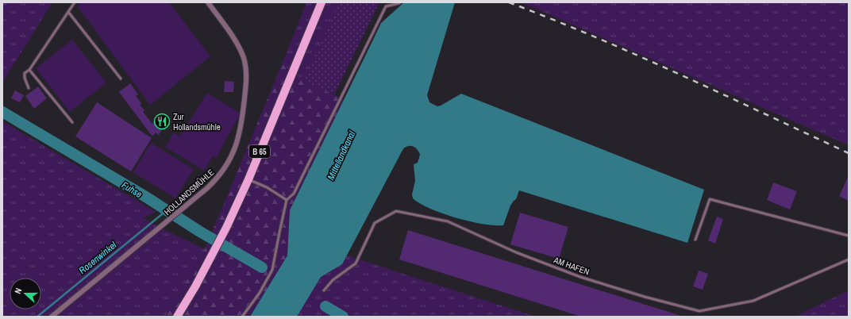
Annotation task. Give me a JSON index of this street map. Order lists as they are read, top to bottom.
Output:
{
  "streets": {
    "main road": ["B 65"],
    "street": ["HOLLANDSMÜHLE"],
    "lane": ["AM HAFEN"]
  },
  "water": ["Mittellandkanal", "Fuhse", "Rosenwinkel"],
  "places": {
    "restaurant": ["Zur Hollandsmühle"]
  },
  "north": "left"
}
